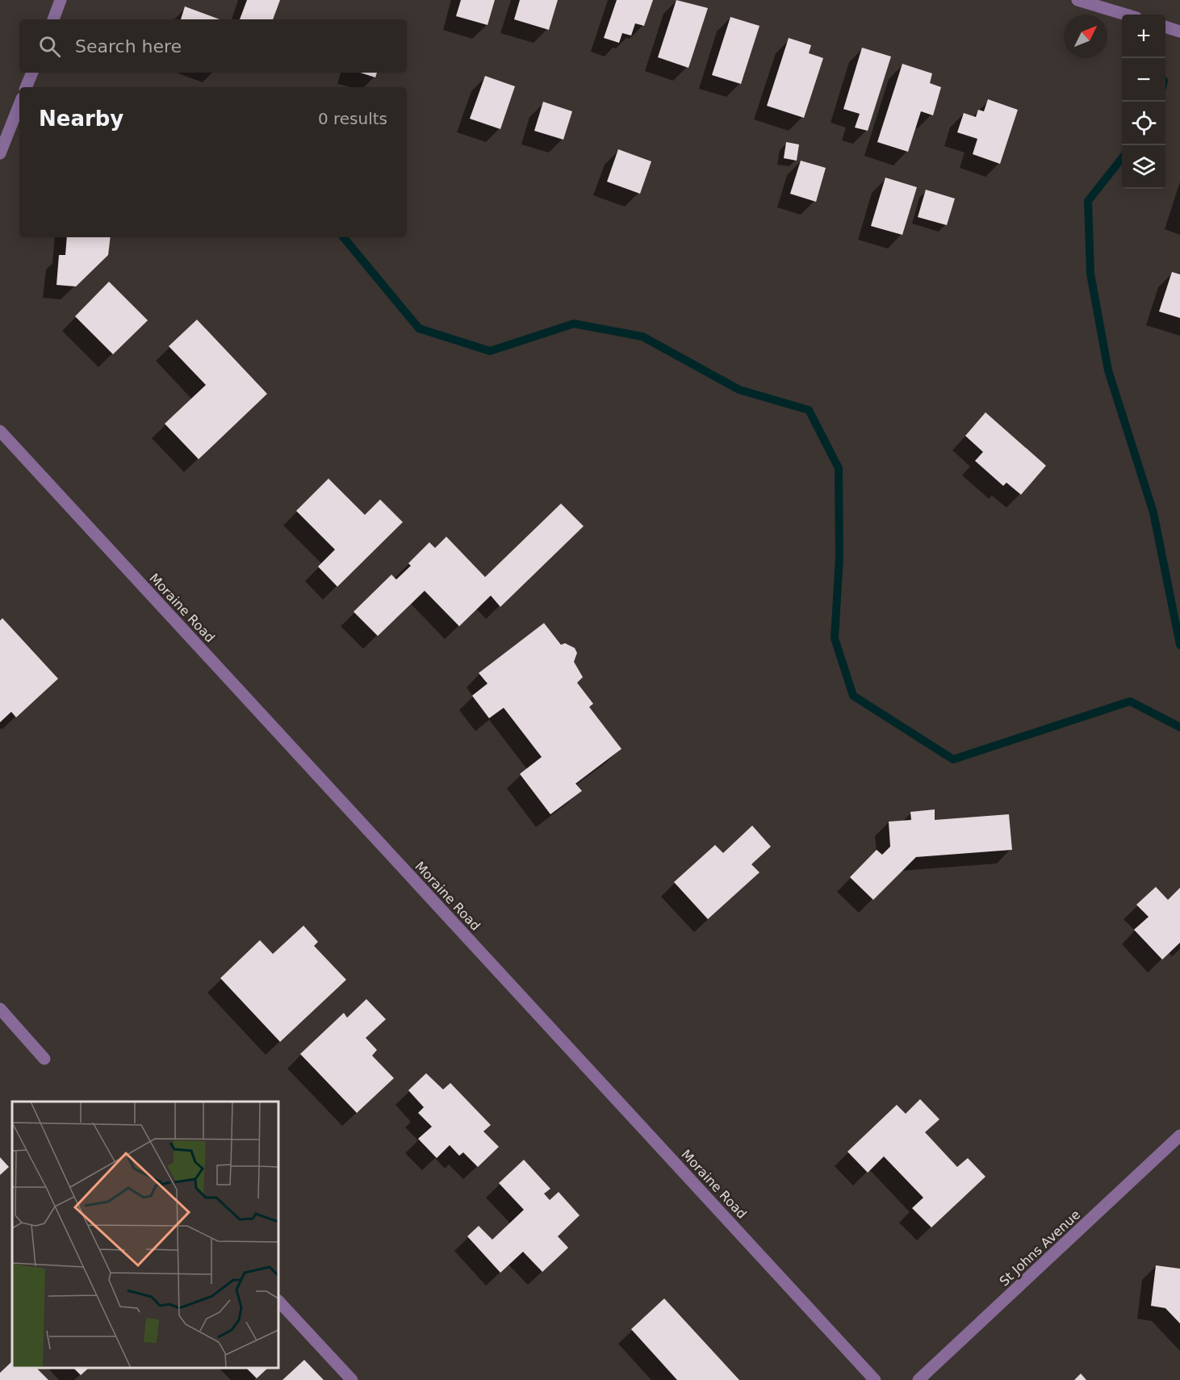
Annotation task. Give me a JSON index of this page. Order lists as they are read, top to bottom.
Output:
{
  "streets": {
    "street": ["Moraine Road", "St Johns Avenue"]
  },
  "north": "top right",
  "page": {
    "map_buttons": ["+", "−"],
    "search": "Search here",
    "heading": ["Nearby", "0 results"]
  }
}
